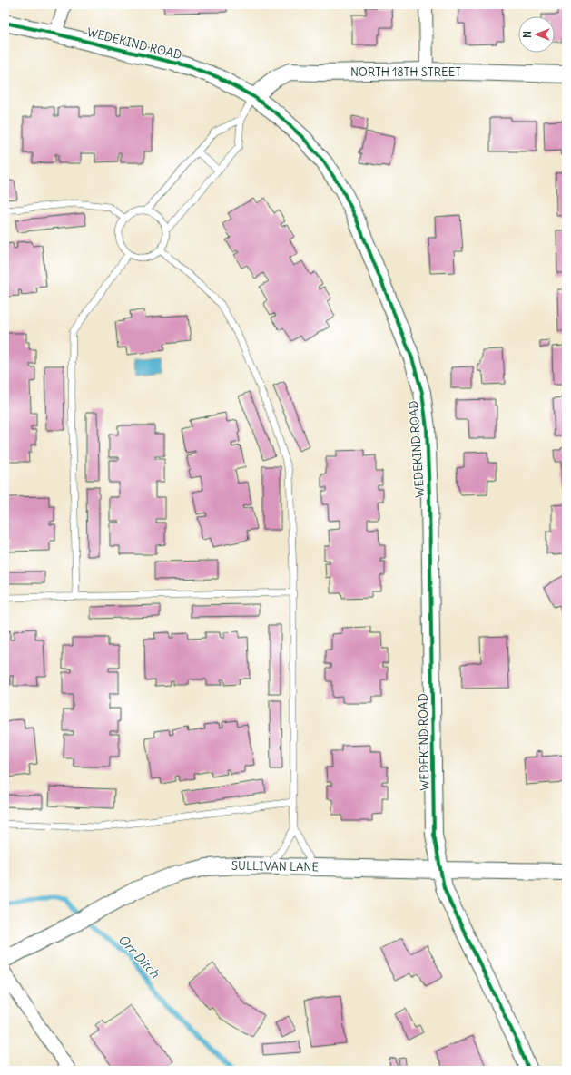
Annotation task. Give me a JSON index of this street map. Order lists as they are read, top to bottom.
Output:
{
  "streets": {
    "street": ["WEDEKIND ROAD", "NORTH 18TH STREET", "SULLIVAN LANE"]
  },
  "crossings": [
    ["WEDEKIND ROAD", "NORTH 18TH STREET"],
    ["WEDEKIND ROAD", "SULLIVAN LANE"]
  ],
  "water": ["Orr Ditch"],
  "north": "left"
}
